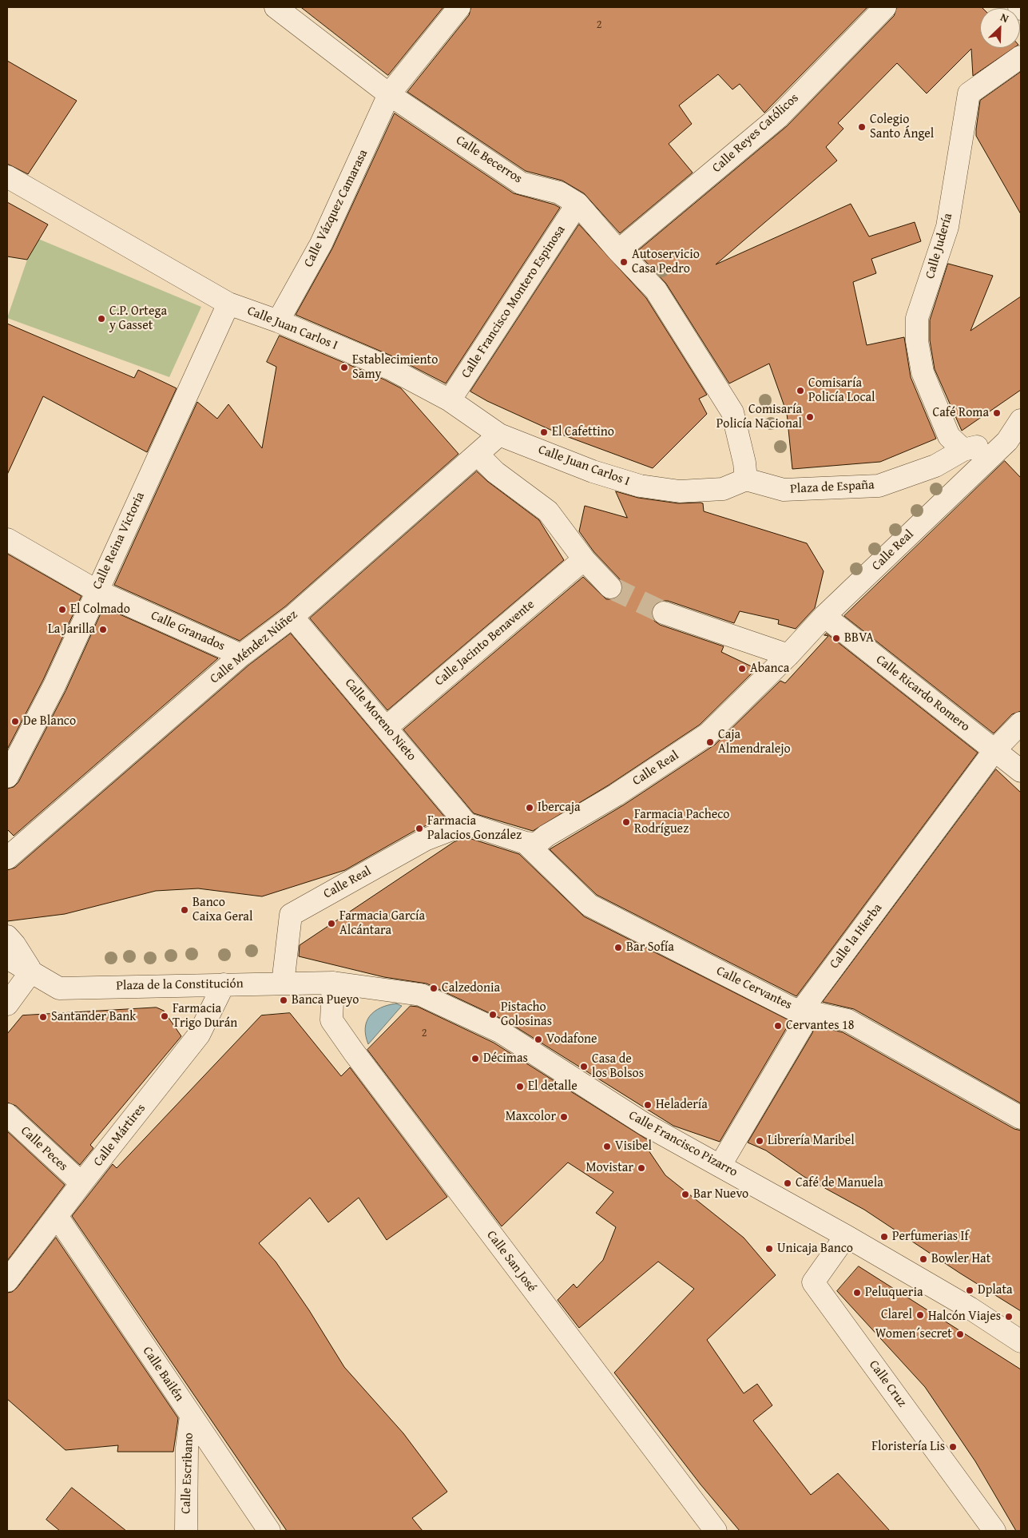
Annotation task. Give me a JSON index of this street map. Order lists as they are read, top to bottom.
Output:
{
  "streets": {
    "street": [
      "Calle Reyes Católicos",
      "Calle Becerros",
      "Calle Vázquez Camarasa",
      "Calle Judería",
      "Calle Francisco Montero Espinosa",
      "Calle Juan Carlos I",
      "Plaza de España",
      "Calle Reina Victoria",
      "Calle Real",
      "Calle Granados",
      "Calle Jacinto Benavente",
      "Calle Méndez Núñez",
      "Calle Ricardo Romero",
      "Calle Moreno Nieto",
      "Calle la Hierba",
      "Plaza de la Constitución",
      "Calle Cervantes",
      "Calle Mártires",
      "Calle Francisco Pizarro",
      "Calle Peces",
      "Calle San José",
      "Calle Bailén",
      "Calle Cruz",
      "Calle Escribano"
    ]
  },
  "crossings": [
    ["Calle Reyes Católicos", "Calle Becerros"],
    ["Calle Becerros", "Calle Vázquez Camarasa"],
    ["Calle Becerros", "Calle Francisco Montero Espinosa"],
    ["Calle Becerros", "Calle Juan Carlos I"],
    ["Calle Becerros", "Plaza de España"],
    ["Calle Vázquez Camarasa", "Calle Juan Carlos I"],
    ["Calle Judería", "Plaza de España"],
    ["Calle Francisco Montero Espinosa", "Calle Juan Carlos I"],
    ["Calle Juan Carlos I", "Plaza de España"],
    ["Calle Juan Carlos I", "Calle Reina Victoria"],
    ["Calle Juan Carlos I", "Calle Méndez Núñez"],
    ["Plaza de España", "Calle Real"],
    ["Calle Reina Victoria", "Calle Granados"],
    ["Calle Real", "Calle Ricardo Romero"],
    ["Calle Real", "Calle Moreno Nieto"],
    ["Calle Real", "Plaza de la Constitución"],
    ["Calle Real", "Calle Cervantes"],
    ["Calle Granados", "Calle Méndez Núñez"],
    ["Calle Jacinto Benavente", "Calle Moreno Nieto"],
    ["Calle Méndez Núñez", "Calle Moreno Nieto"],
    ["Calle Ricardo Romero", "Calle la Hierba"],
    ["Calle la Hierba", "Calle Cervantes"],
    ["Plaza de la Constitución", "Calle Mártires"],
    ["Plaza de la Constitución", "Calle Francisco Pizarro"],
    ["Plaza de la Constitución", "Calle San José"],
    ["Calle Mártires", "Calle Peces"],
    ["Calle Mártires", "Calle Bailén"],
    ["Calle Francisco Pizarro", "Calle San José"],
    ["Calle Francisco Pizarro", "Calle Cruz"],
    ["Calle Bailén", "Calle Escribano"]
  ],
  "places": [
    "Colegio Santo Ángel",
    "Autoservicio Casa Pedro",
    "C.P. Ortega y Gasset",
    "Establecimiento Samy",
    "Comisaría Policía Local",
    "Café Roma",
    "Comisaría Policía Nacional",
    "El Cafettino",
    "El Colmado",
    "La Jarilla",
    "BBVA",
    "Abanca",
    "De Blanco",
    "Caja Almendralejo",
    "Ibercaja",
    "Farmacia Pacheco Rodríguez",
    "Farmacia Palacios González",
    "Banco Caixa Geral",
    "Farmacia García Alcántara",
    "Bar Sofía",
    "Calzedonia",
    "Banca Pueyo",
    "Pistacho Golosinas",
    "Farmacia Trigo Durán",
    "Santander Bank",
    "Cervantes 18",
    "Vodafone",
    "Décimas",
    "Casa de los Bolsos",
    "El detalle",
    "Heladería",
    "Maxcolor",
    "Librería Maribel",
    "Visibel",
    "Movistar",
    "Café de Manuela",
    "Bar Nuevo",
    "Perfumerias If",
    "Unicaja Banco",
    "Bowler Hat",
    "Dplata",
    "Peluqueria",
    "Clarel",
    "Halcón Viajes",
    "Women´secret",
    "Floristería Lis"
  ],
  "house_numbers": ["2", "2"],
  "north": "top right"
}
